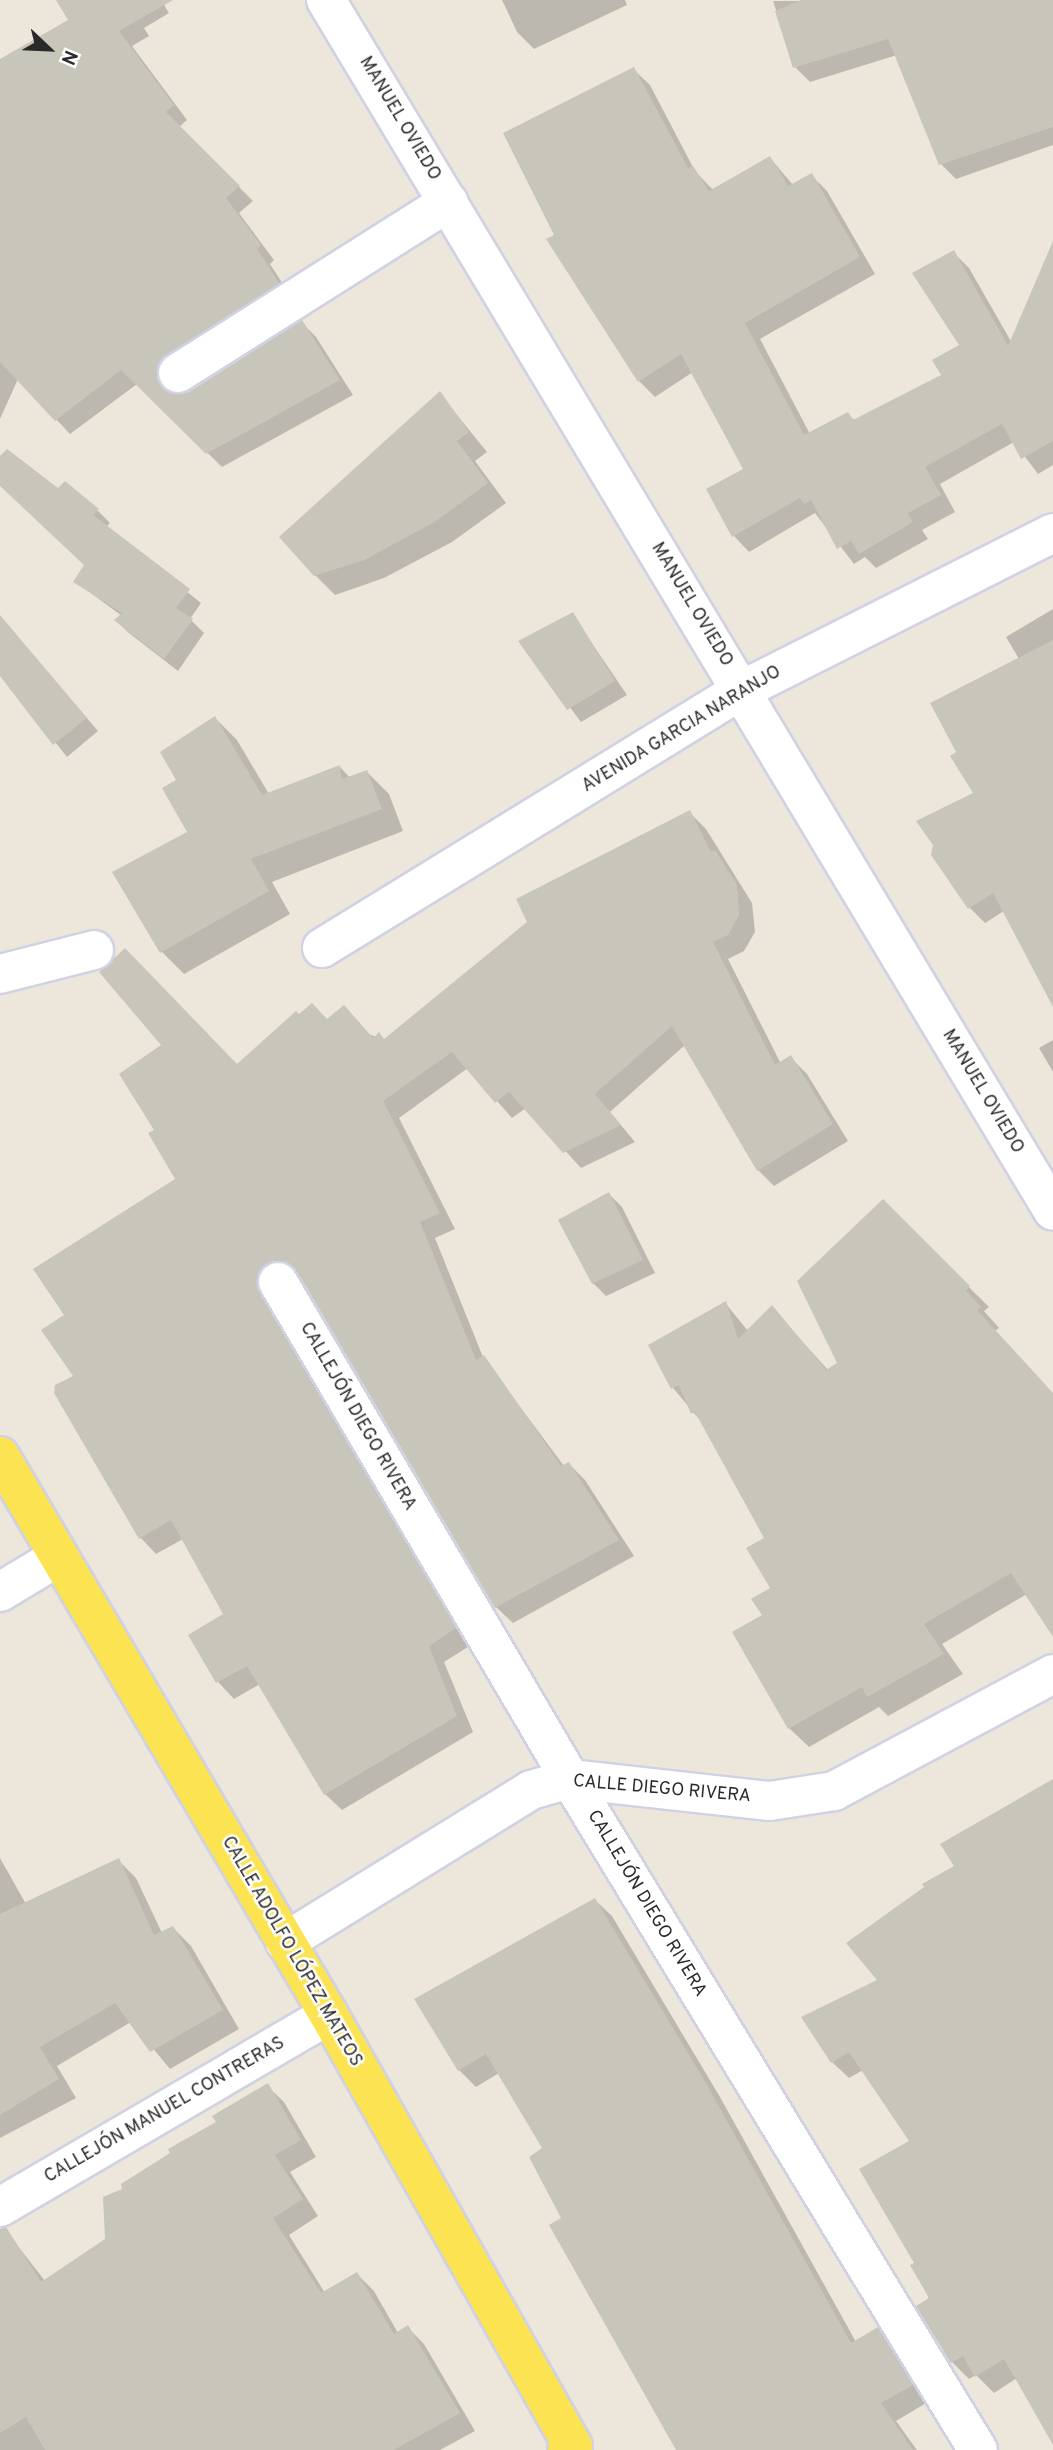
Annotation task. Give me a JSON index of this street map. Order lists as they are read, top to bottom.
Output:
{
  "streets": {
    "main road": ["CALLE ADOLFO LÓPEZ MATEOS"],
    "street": [
      "MANUEL OVIEDO",
      "AVENIDA GARCIA NARANJO",
      "CALLEJÓN DIEGO RIVERA",
      "CALLE DIEGO RIVERA",
      "CALLEJÓN MANUEL CONTRERAS"
    ]
  },
  "crossings": [
    ["MANUEL OVIEDO", "AVENIDA GARCIA NARANJO"],
    ["CALLEJÓN DIEGO RIVERA", "CALLE DIEGO RIVERA"],
    ["CALLE DIEGO RIVERA", "CALLE ADOLFO LÓPEZ MATEOS"],
    ["CALLE ADOLFO LÓPEZ MATEOS", "CALLEJÓN MANUEL CONTRERAS"]
  ],
  "north": "bottom right"
}
